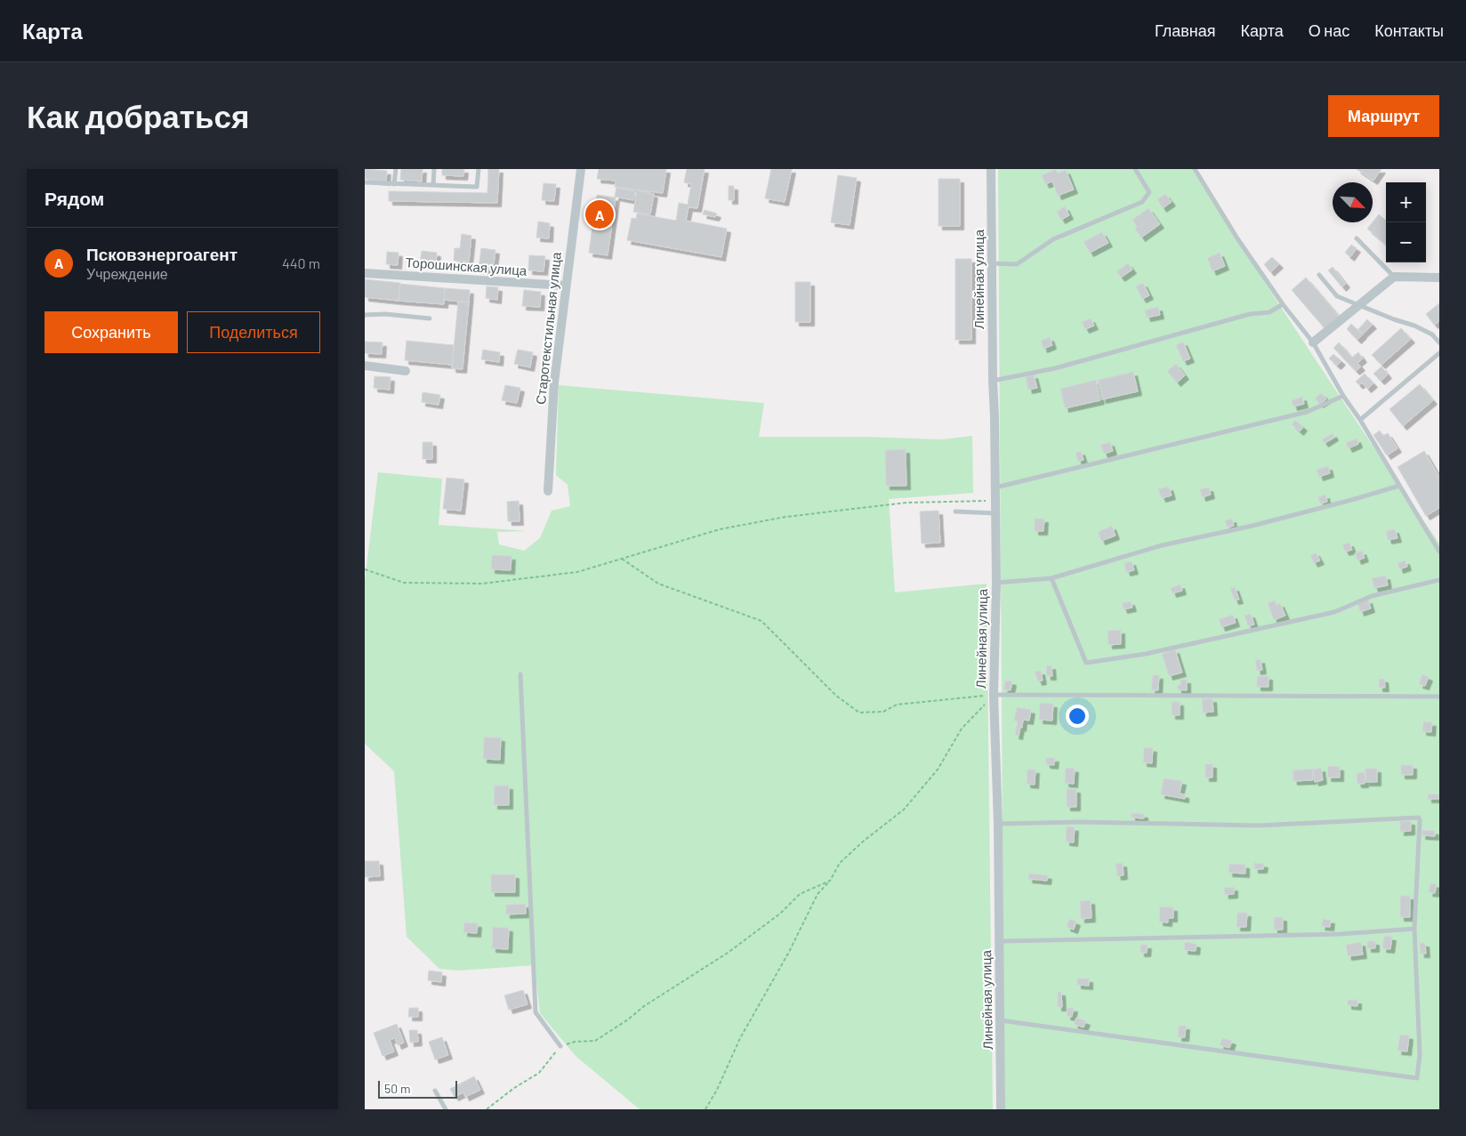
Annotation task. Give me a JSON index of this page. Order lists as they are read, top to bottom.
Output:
{
  "streets": {
    "street": ["Торошинская улица", "Линейная улица", "Старотекстильная улица"]
  },
  "crossings": [
    ["Торошинская улица", "Старотекстильная улица"]
  ],
  "scale_bar": "50 m",
  "north": "bottom right",
  "page": {
    "header": "Карта",
    "nav": [
      "Главная",
      "Карта",
      "О нас",
      "Контакты"
    ],
    "buttons": [
      "Маршрут",
      ["Сохранить", "Поделиться"]
    ],
    "title": "Как добраться",
    "heading": "Рядом",
    "map_buttons": ["+", "−"],
    "pins": "A",
    "list": [
      {
        "mark": "A",
        "name": "Псковэнергоагент",
        "note": "Учреждение",
        "value": "440 m"
      }
    ],
    "scale": "50 m"
  }
}
